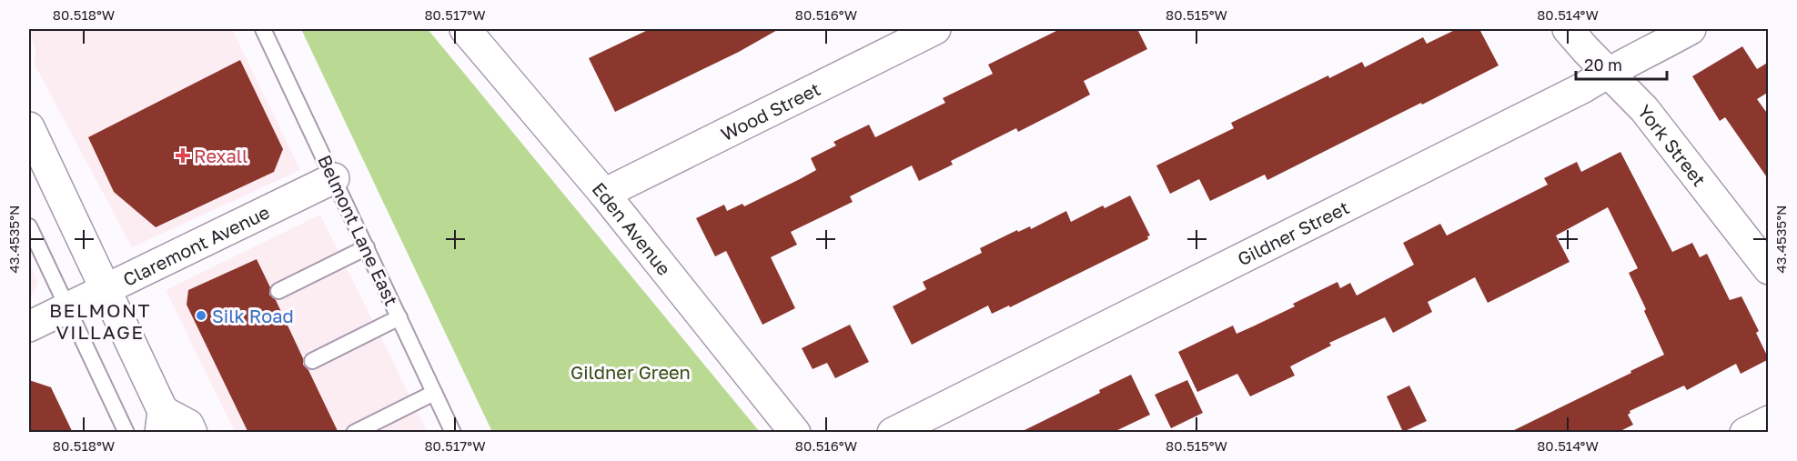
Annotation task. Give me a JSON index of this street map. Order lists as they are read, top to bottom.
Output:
{
  "streets": {
    "street": [
      "Wood Street",
      "York Street",
      "Eden Avenue",
      "Gildner Street",
      "Claremont Avenue"
    ],
    "lane": ["Belmont Lane East"]
  },
  "crossings": [
    ["Wood Street", "Eden Avenue"],
    ["York Street", "Gildner Street"],
    ["Belmont Lane East", "Claremont Avenue"]
  ],
  "districts": ["BELMONT VILLAGE"],
  "parks": ["Gildner Green"],
  "places": {
    "health": ["Rexall"],
    "other": ["Silk Road"]
  },
  "scale_bar": "20 m",
  "coordinates": [
    "80.518°W",
    "80.517°W",
    "80.516°W",
    "80.515°W",
    "80.514°W",
    "43.4535°N"
  ]
}
